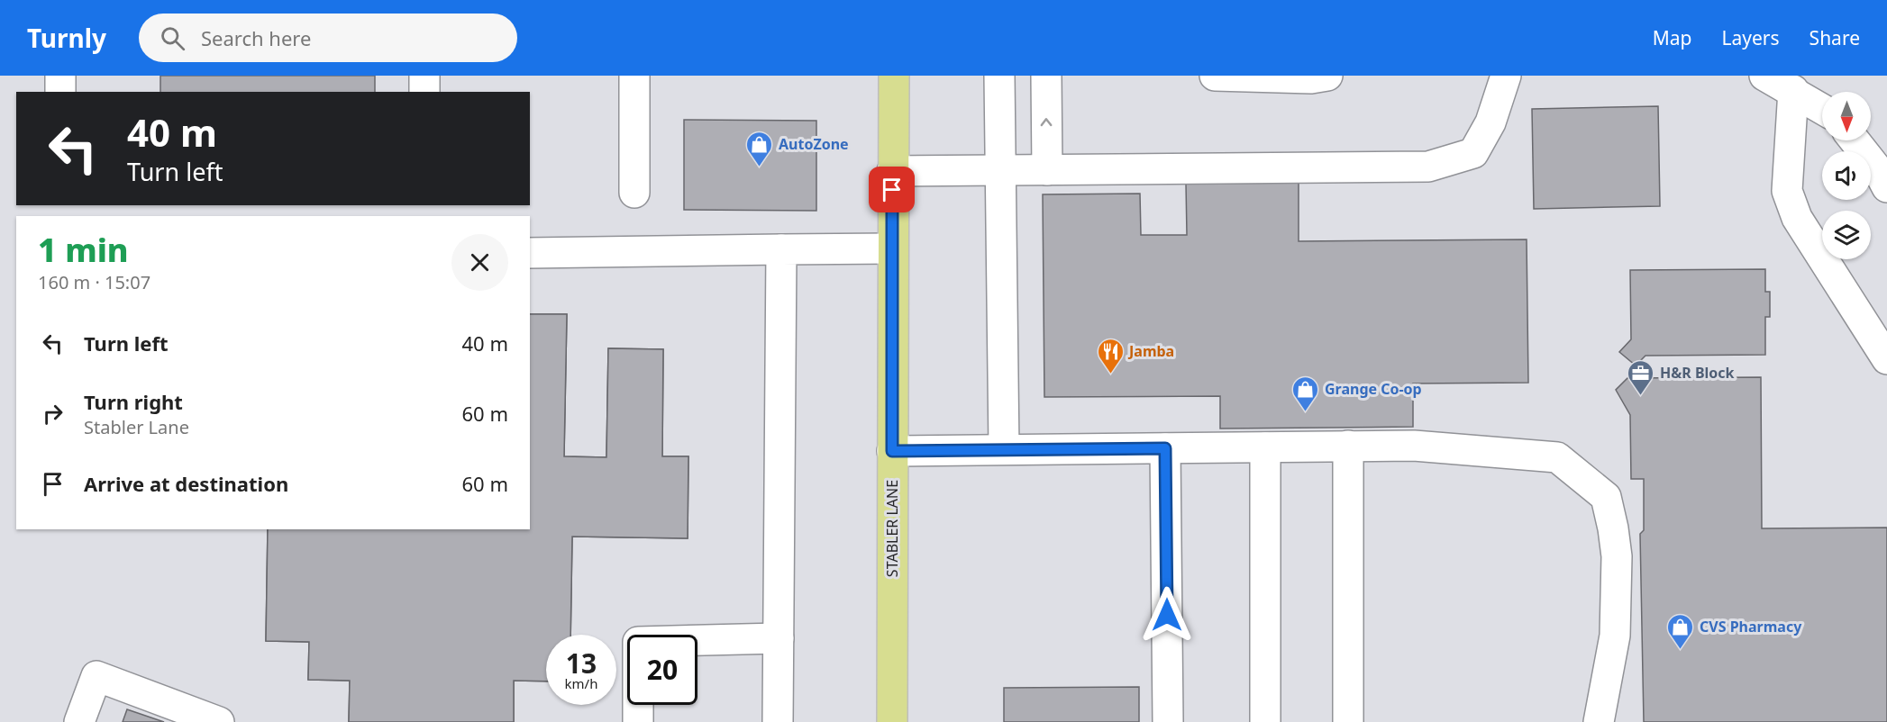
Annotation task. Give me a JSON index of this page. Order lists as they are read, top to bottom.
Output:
{
  "streets": {
    "main road": ["STABLER LANE"]
  },
  "places": {
    "shop": ["AutoZone", "Grange Co-op", "CVS Pharmacy"],
    "restaurant": ["Jamba"],
    "office": ["H&R Block"]
  },
  "north": "bottom",
  "page": {
    "header": "Turnly",
    "search": "Search here",
    "nav": ["Map", "Layers", "Share"],
    "turn": ["40 m", "Turn left"],
    "heading": ["1 min", "160 m · 15:07"],
    "list": [
      {
        "name": "Turn left",
        "value": "40 m"
      },
      {
        "name": "Turn right",
        "note": "Stabler Lane",
        "value": "60 m"
      },
      {
        "name": "Arrive at destination",
        "value": "60 m"
      }
    ],
    "speed": "13 km/h",
    "limit": "20"
  }
}
